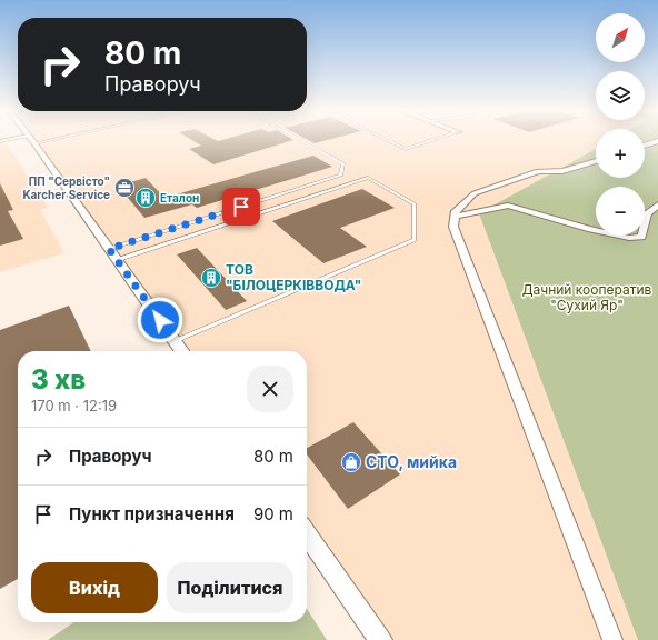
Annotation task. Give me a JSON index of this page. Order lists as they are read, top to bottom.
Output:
{
  "parks": ["Дачний кооператив \"Сухий Яр\""],
  "places": {
    "office": ["ПП \"Сервісто\" Karcher Service"],
    "building": ["Еталон", "ТОВ \"БІЛОЦЕРКІВВОДА\""],
    "shop": ["СТО, мийка"]
  },
  "north": "top right",
  "page": {
    "map_buttons": ["+", "−"],
    "turn": ["80 m", "Праворуч"],
    "heading": ["3 хв", "170 m · 12:19"],
    "list": [
      {
        "name": "Праворуч",
        "value": "80 m"
      },
      {
        "name": "Пункт призначення",
        "value": "90 m"
      }
    ],
    "buttons": ["Вихід", "Поділитися"]
  }
}
